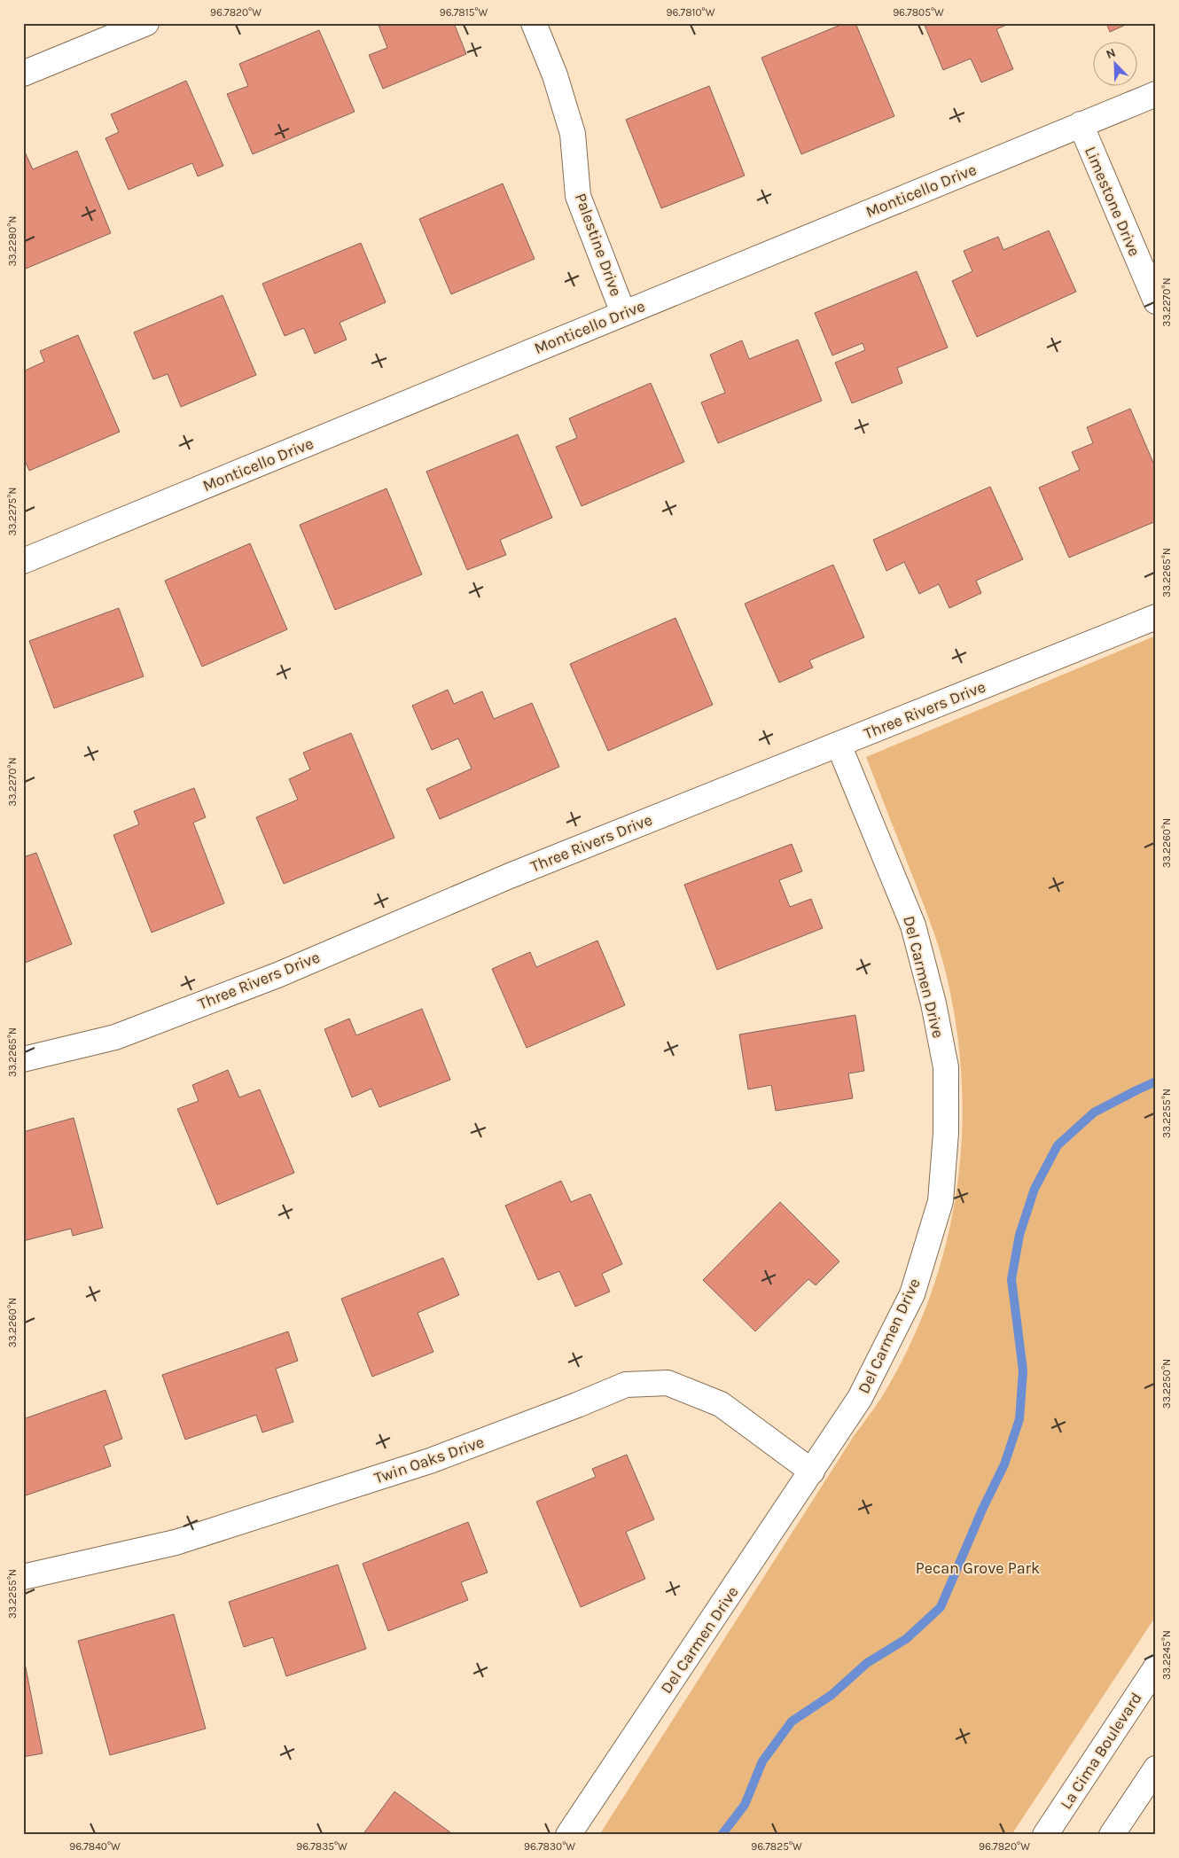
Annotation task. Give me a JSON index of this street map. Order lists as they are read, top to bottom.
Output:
{
  "streets": {
    "street": [
      "Monticello Drive",
      "Limestone Drive",
      "Palestine Drive",
      "Three Rivers Drive",
      "Del Carmen Drive",
      "Twin Oaks Drive",
      "La Cima Boulevard"
    ]
  },
  "crossings": [
    ["Monticello Drive", "Limestone Drive"],
    ["Monticello Drive", "Palestine Drive"],
    ["Three Rivers Drive", "Del Carmen Drive"],
    ["Del Carmen Drive", "Twin Oaks Drive"]
  ],
  "parks": ["Pecan Grove Park"],
  "north": "top left",
  "coordinates": [
    "96.7820°W",
    "96.7815°W",
    "96.7810°W",
    "96.7805°W",
    "33.2280°N",
    "33.2270°N",
    "33.2275°N",
    "33.2265°N",
    "33.2260°N",
    "33.2255°N",
    "33.2250°N",
    "33.2245°N",
    "96.7840°W",
    "96.7835°W",
    "96.7830°W",
    "96.7825°W"
  ]
}
